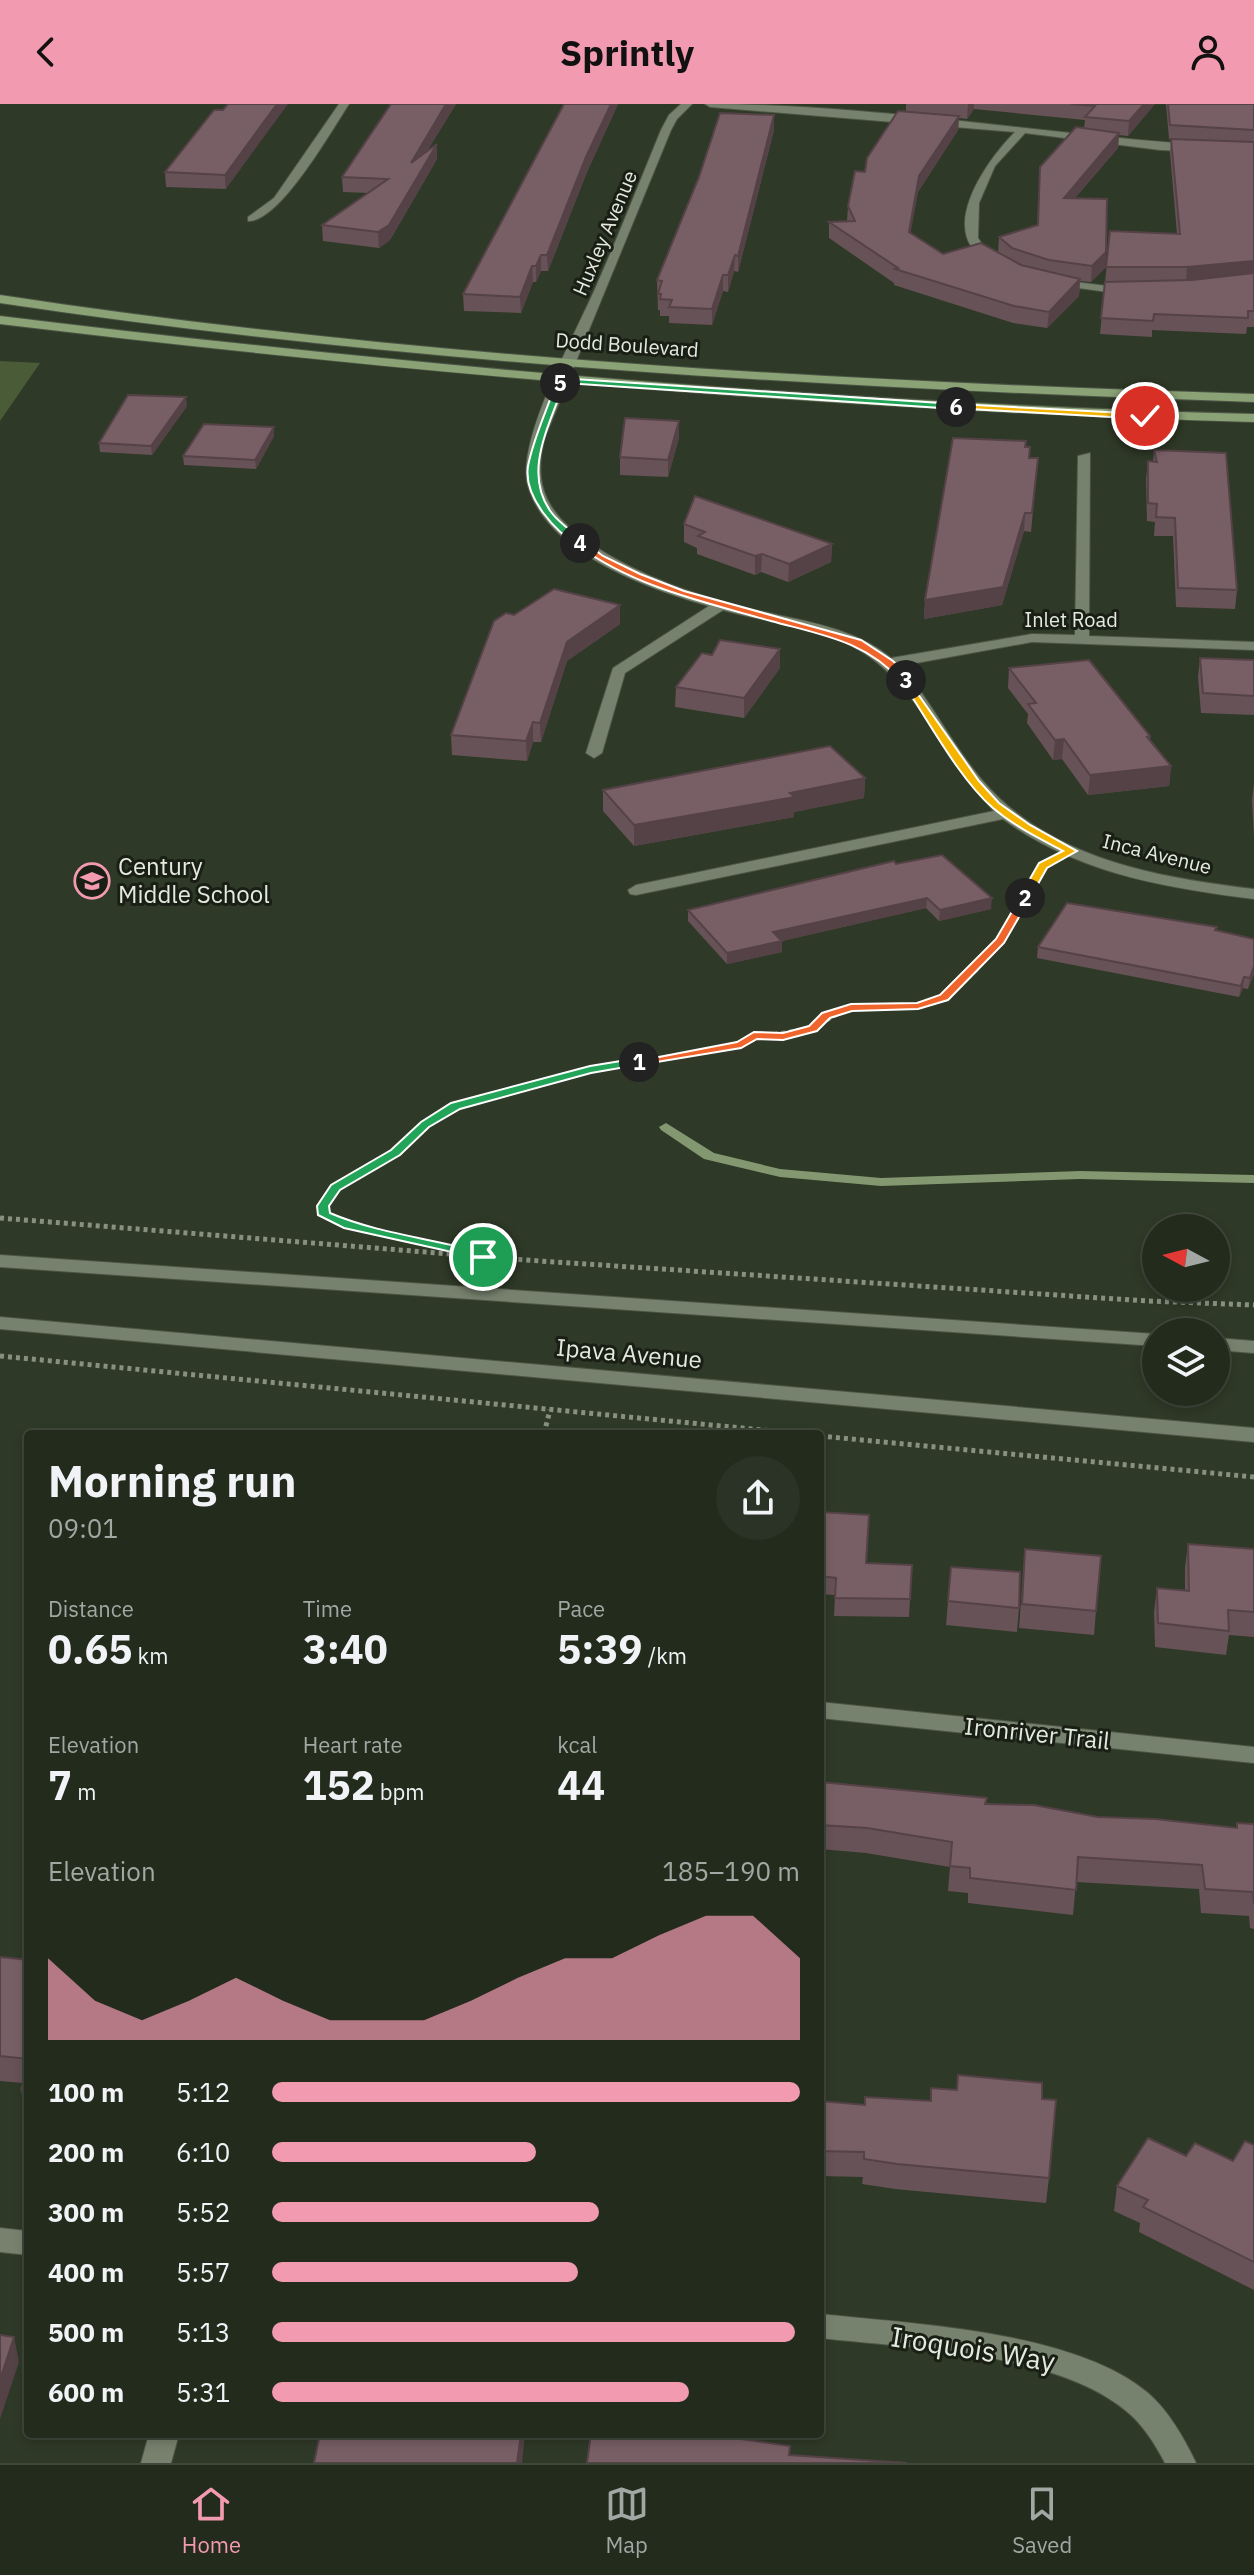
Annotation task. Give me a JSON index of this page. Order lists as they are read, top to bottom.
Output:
{
  "streets": {
    "main road": ["Dodd Boulevard"],
    "street": [
      "Huxley Avenue",
      "Inlet Road",
      "Inca Avenue",
      "Ipava Avenue",
      "Ironriver Trail",
      "Iroquois Way"
    ]
  },
  "crossings": [
    ["Huxley Avenue", "Dodd Boulevard"],
    ["Huxley Avenue", "Inca Avenue"],
    ["Dodd Boulevard", "Inca Avenue"],
    ["Inlet Road", "Inca Avenue"]
  ],
  "places": {
    "school or university": ["Century Middle School"]
  },
  "north": "left",
  "page": {
    "header": "Sprintly",
    "pins": [
      "5",
      "6",
      "4",
      "3",
      "2",
      "1"
    ],
    "heading": ["Morning run", "09:01"],
    "stats": [
      ["Distance", "0.65 km"],
      ["Time", "3:40"],
      ["Pace", "5:39 /km"],
      ["Elevation", "7 m"],
      ["Heart rate", "152 bpm"],
      ["kcal", "44"]
    ],
    "chart": ["Elevation", "185–190 m"],
    "list": [
      {
        "name": "100 m",
        "note": "5:12"
      },
      {
        "name": "200 m",
        "note": "6:10"
      },
      {
        "name": "300 m",
        "note": "5:52"
      },
      {
        "name": "400 m",
        "note": "5:57"
      },
      {
        "name": "500 m",
        "note": "5:13"
      },
      {
        "name": "600 m",
        "note": "5:31"
      }
    ],
    "tabs": ["Home", "Map", "Saved"]
  }
}
